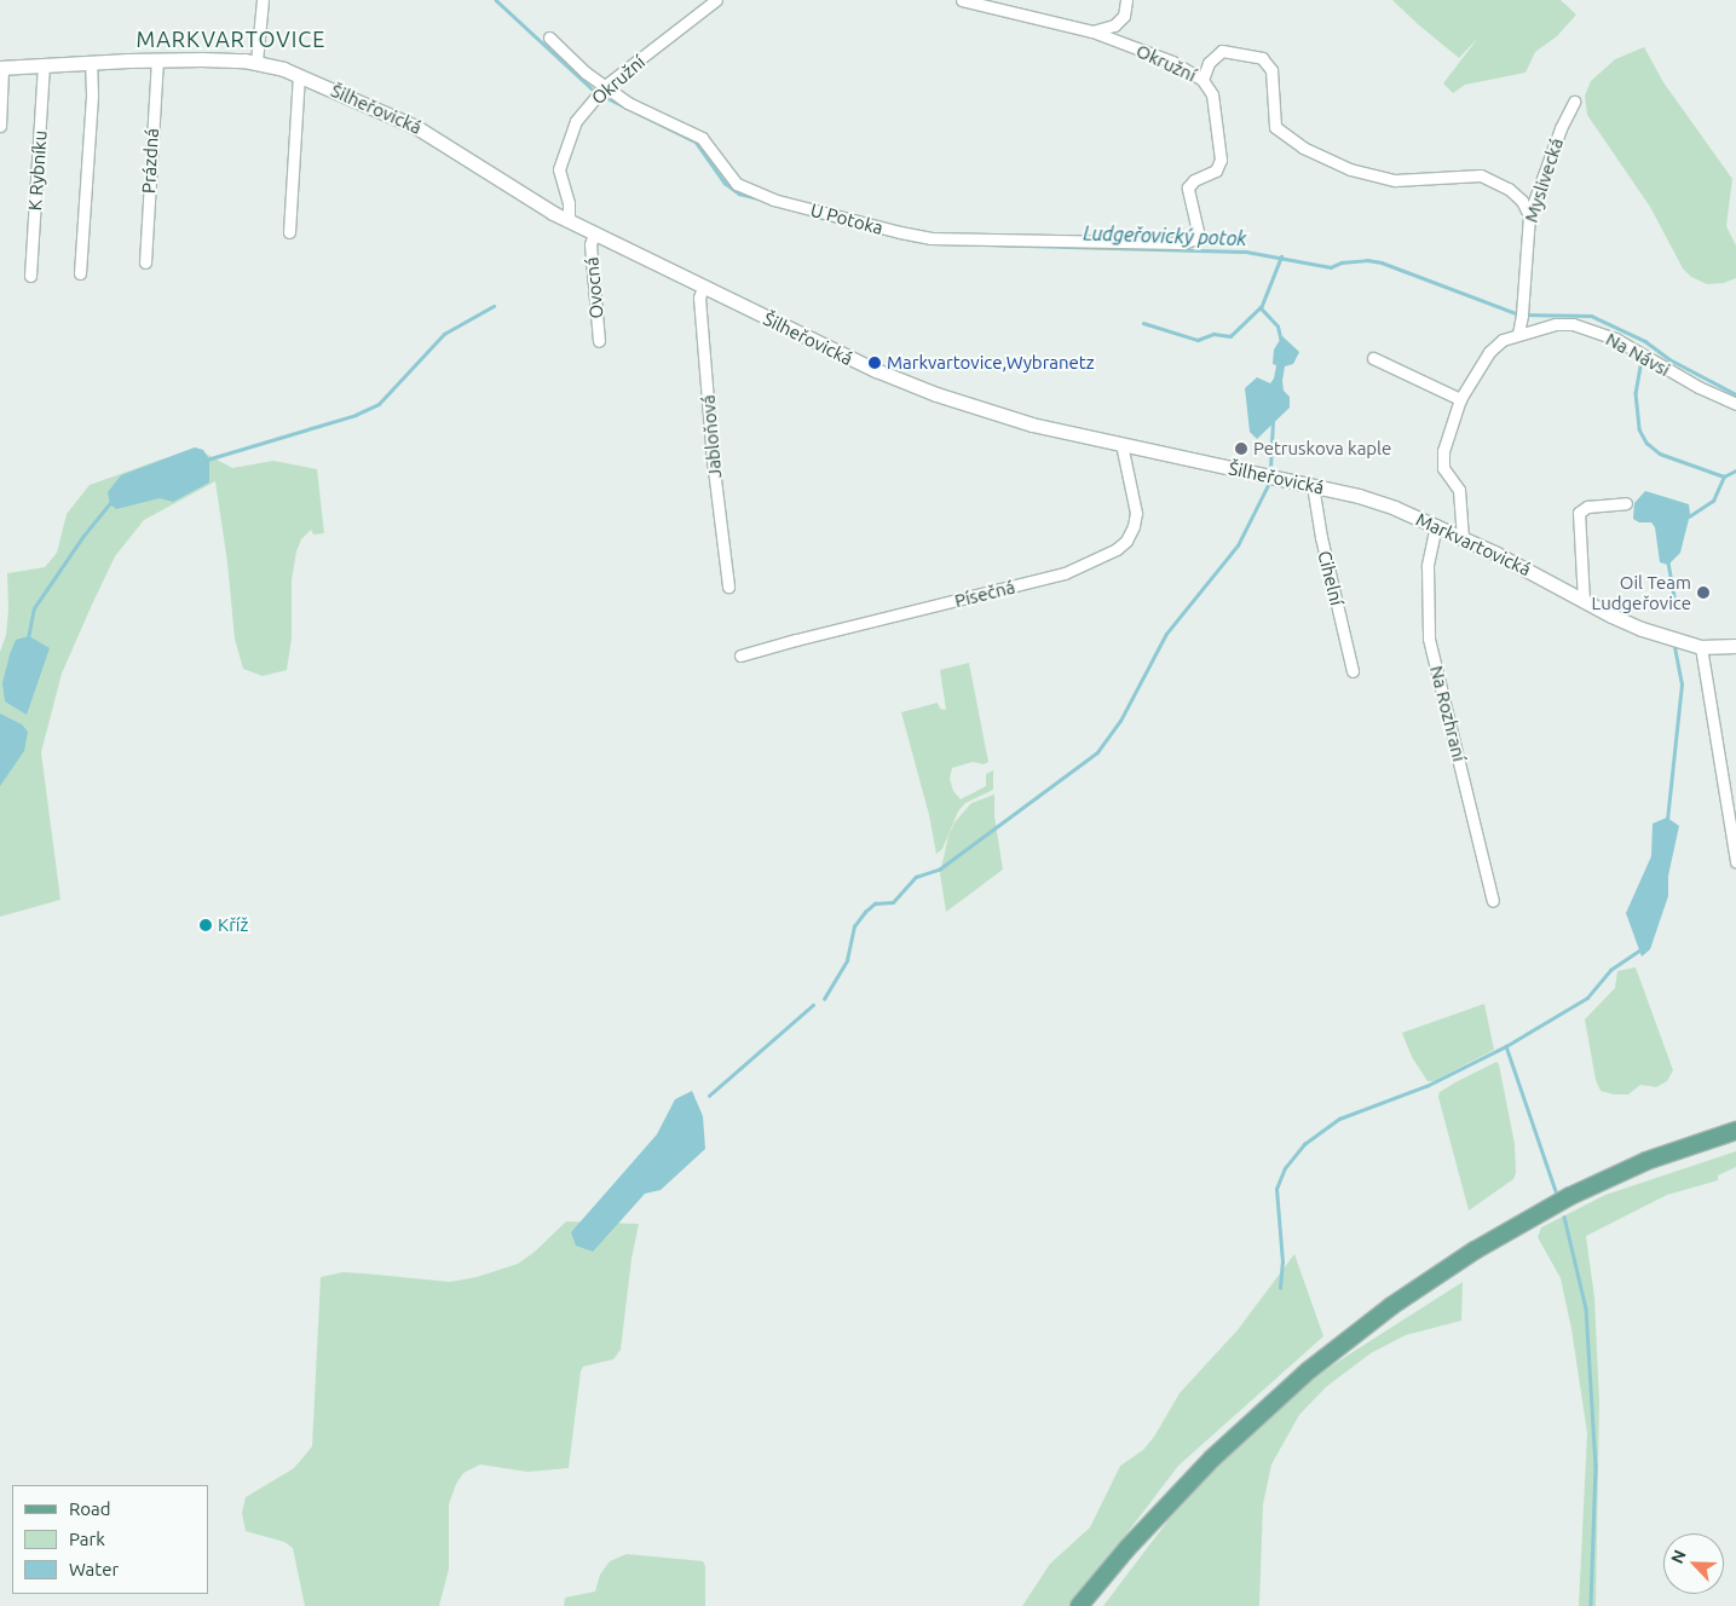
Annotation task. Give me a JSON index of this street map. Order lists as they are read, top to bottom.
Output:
{
  "streets": {
    "street": [
      "Okružní",
      "Šilheřovická",
      "Prázdná",
      "K Rybníku",
      "Myslivecká",
      "U Potoka",
      "Ovocná",
      "Na Návsi",
      "Jabloňová",
      "Markvartovická",
      "Cihelní",
      "Písečná",
      "Na Rozhraní"
    ]
  },
  "crossings": [
    ["Okružní", "Šilheřovická"],
    ["Okružní", "U Potoka"],
    ["Šilheřovická", "Prázdná"],
    ["Šilheřovická", "K Rybníku"],
    ["Šilheřovická", "Ovocná"],
    ["Šilheřovická", "Jabloňová"],
    ["Šilheřovická", "Markvartovická"],
    ["Šilheřovická", "Cihelní"],
    ["Šilheřovická", "Písečná"],
    ["Myslivecká", "Na Návsi"],
    ["Na Návsi", "Markvartovická"],
    ["Markvartovická", "Na Rozhraní"]
  ],
  "districts": ["MARKVARTOVICE"],
  "water": ["Ludgeřovický potok"],
  "places": [
    "Markvartovice,Wybranetz",
    "Petruskova kaple",
    "Oil Team Ludgeřovice",
    "Kříž"
  ],
  "legend": ["Road", "Park", "Water"],
  "north": "top left"
}
